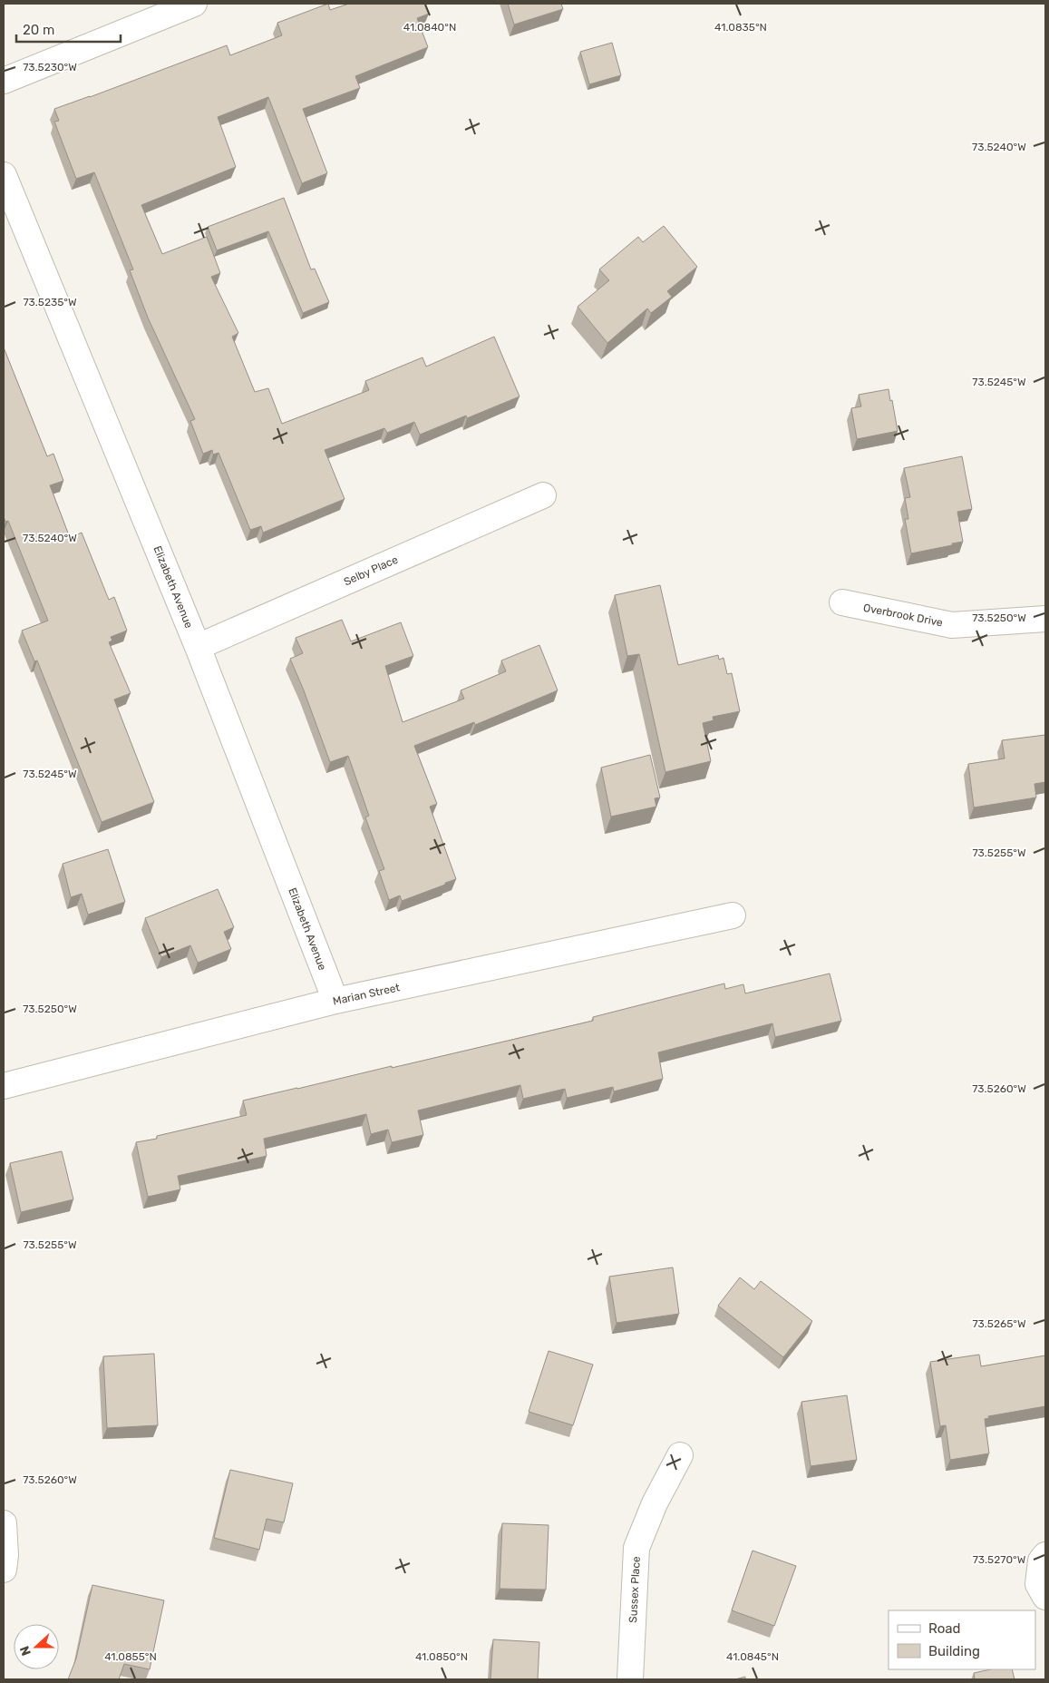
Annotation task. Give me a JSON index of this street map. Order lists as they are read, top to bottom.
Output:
{
  "streets": {
    "street": [
      "Selby Place",
      "Elizabeth Avenue",
      "Overbrook Drive",
      "Marian Street",
      "Sussex Place"
    ]
  },
  "crossings": [
    ["Selby Place", "Elizabeth Avenue"],
    ["Elizabeth Avenue", "Marian Street"]
  ],
  "legend": ["Road", "Building"],
  "scale_bar": "20 m",
  "north": "left",
  "coordinates": [
    "41.0840°N",
    "41.0835°N",
    "73.5230°W",
    "73.5240°W",
    "73.5235°W",
    "73.5245°W",
    "73.5250°W",
    "73.5255°W",
    "73.5260°W",
    "73.5265°W",
    "73.5270°W",
    "41.0855°N",
    "41.0850°N",
    "41.0845°N"
  ]
}
